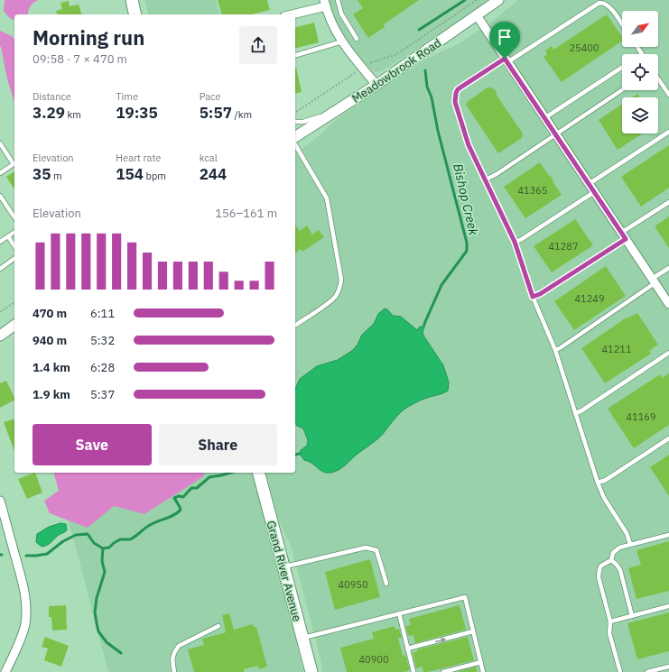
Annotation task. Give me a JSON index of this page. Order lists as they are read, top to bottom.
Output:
{
  "streets": {
    "main road": ["Grand River Avenue"],
    "street": ["Meadowbrook Road"]
  },
  "water": ["Bishop Creek"],
  "house_numbers": [
    "25400",
    "41365",
    "41287",
    "41249",
    "41211",
    "41169",
    "40950",
    "40900"
  ],
  "north": "top right",
  "page": {
    "heading": ["Morning run", "09:58 · 7 × 470 m"],
    "stats": [
      ["Distance", "3.29 km"],
      ["Time", "19:35"],
      ["Pace", "5:57 /km"],
      ["Elevation", "35 m"],
      ["Heart rate", "154 bpm"],
      ["kcal", "244"]
    ],
    "chart": ["Elevation", "156–161 m"],
    "list": [
      {
        "name": "470 m",
        "note": "6:11"
      },
      {
        "name": "940 m",
        "note": "5:32"
      },
      {
        "name": "1.4 km",
        "note": "6:28"
      },
      {
        "name": "1.9 km",
        "note": "5:37"
      }
    ],
    "buttons": ["Save", "Share"]
  }
}
